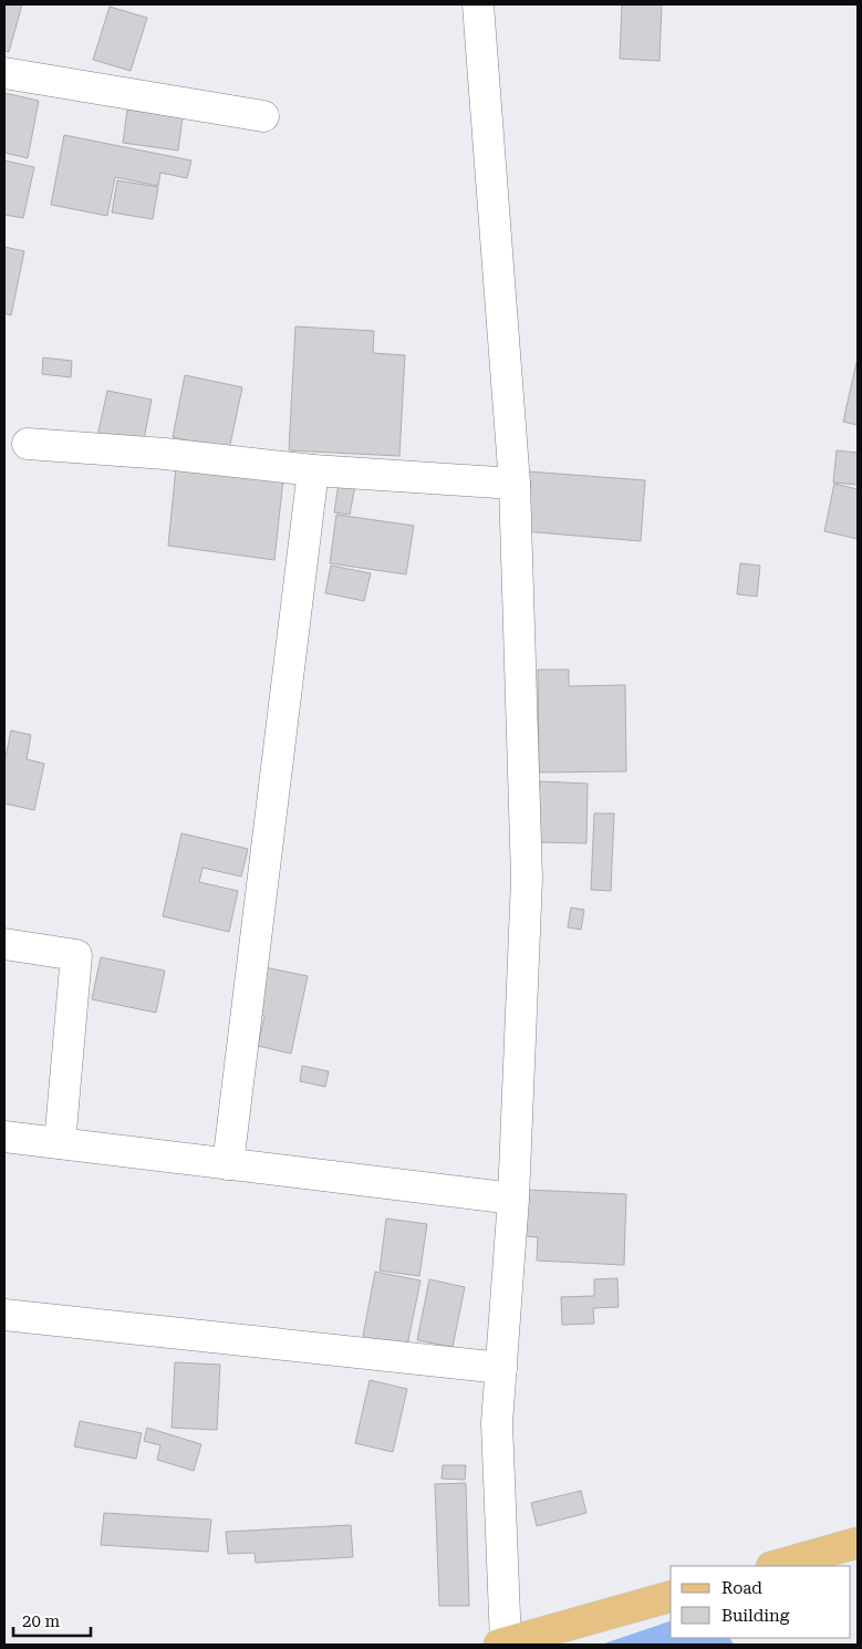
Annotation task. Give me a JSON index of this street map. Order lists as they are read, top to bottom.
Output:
{
  "legend": ["Road", "Building"],
  "scale_bar": "20 m"
}
